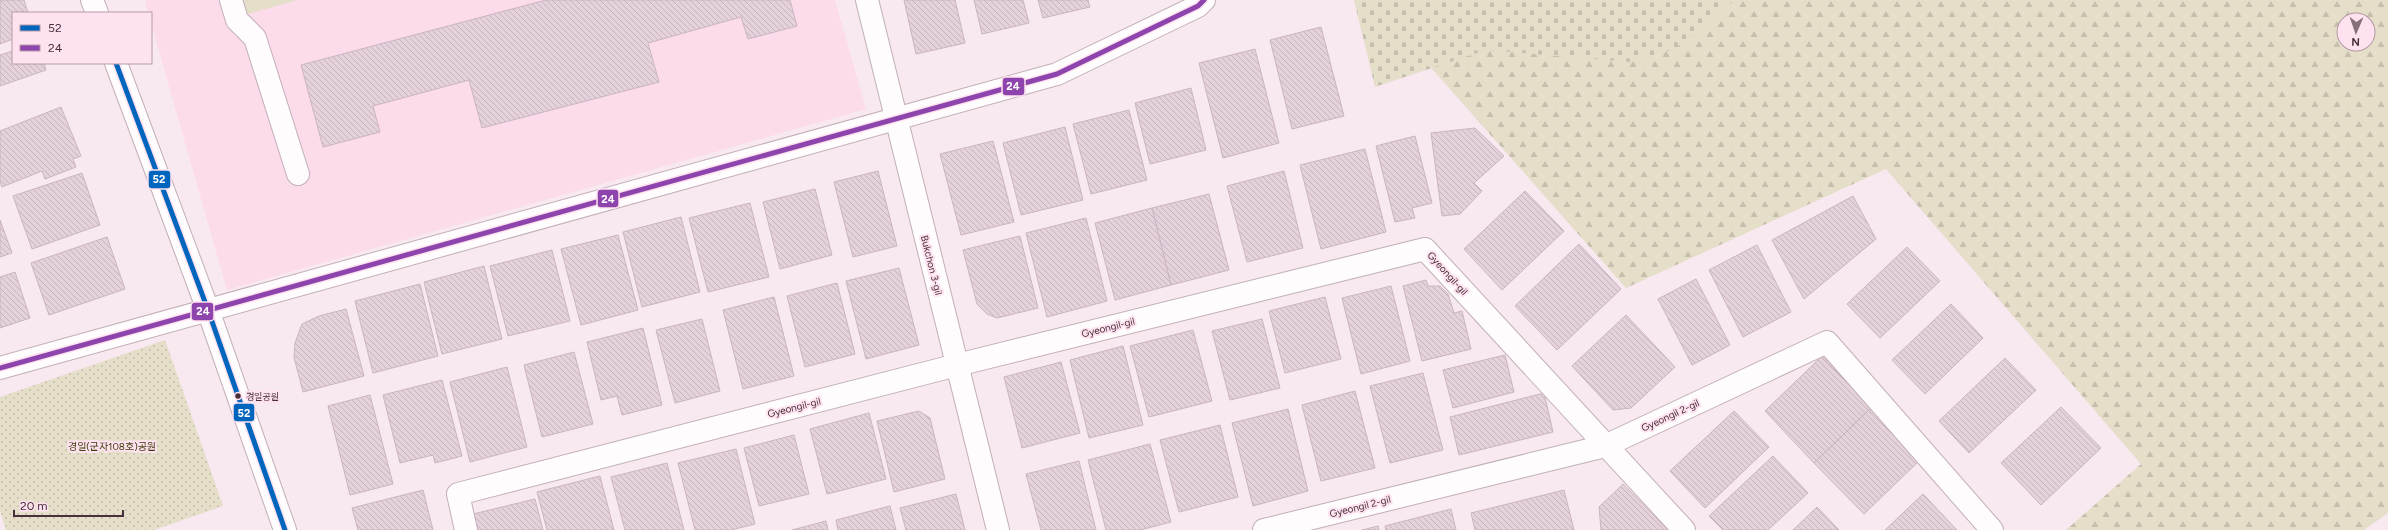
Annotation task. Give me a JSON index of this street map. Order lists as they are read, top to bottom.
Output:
{
  "streets": {
    "street": ["Bukchon 3-gil", "Gyeongil-gil", "Gyeongil 2-gil"]
  },
  "crossings": [
    ["Bukchon 3-gil", "Gyeongil-gil"],
    ["Gyeongil-gil", "Gyeongil 2-gil"]
  ],
  "parks": ["경일(군자108호)공원"],
  "places": ["경일공원"],
  "lines": ["transit line 24", "transit line 52"],
  "legend": ["52", "24"],
  "scale_bar": "20 m",
  "north": "bottom"
}
